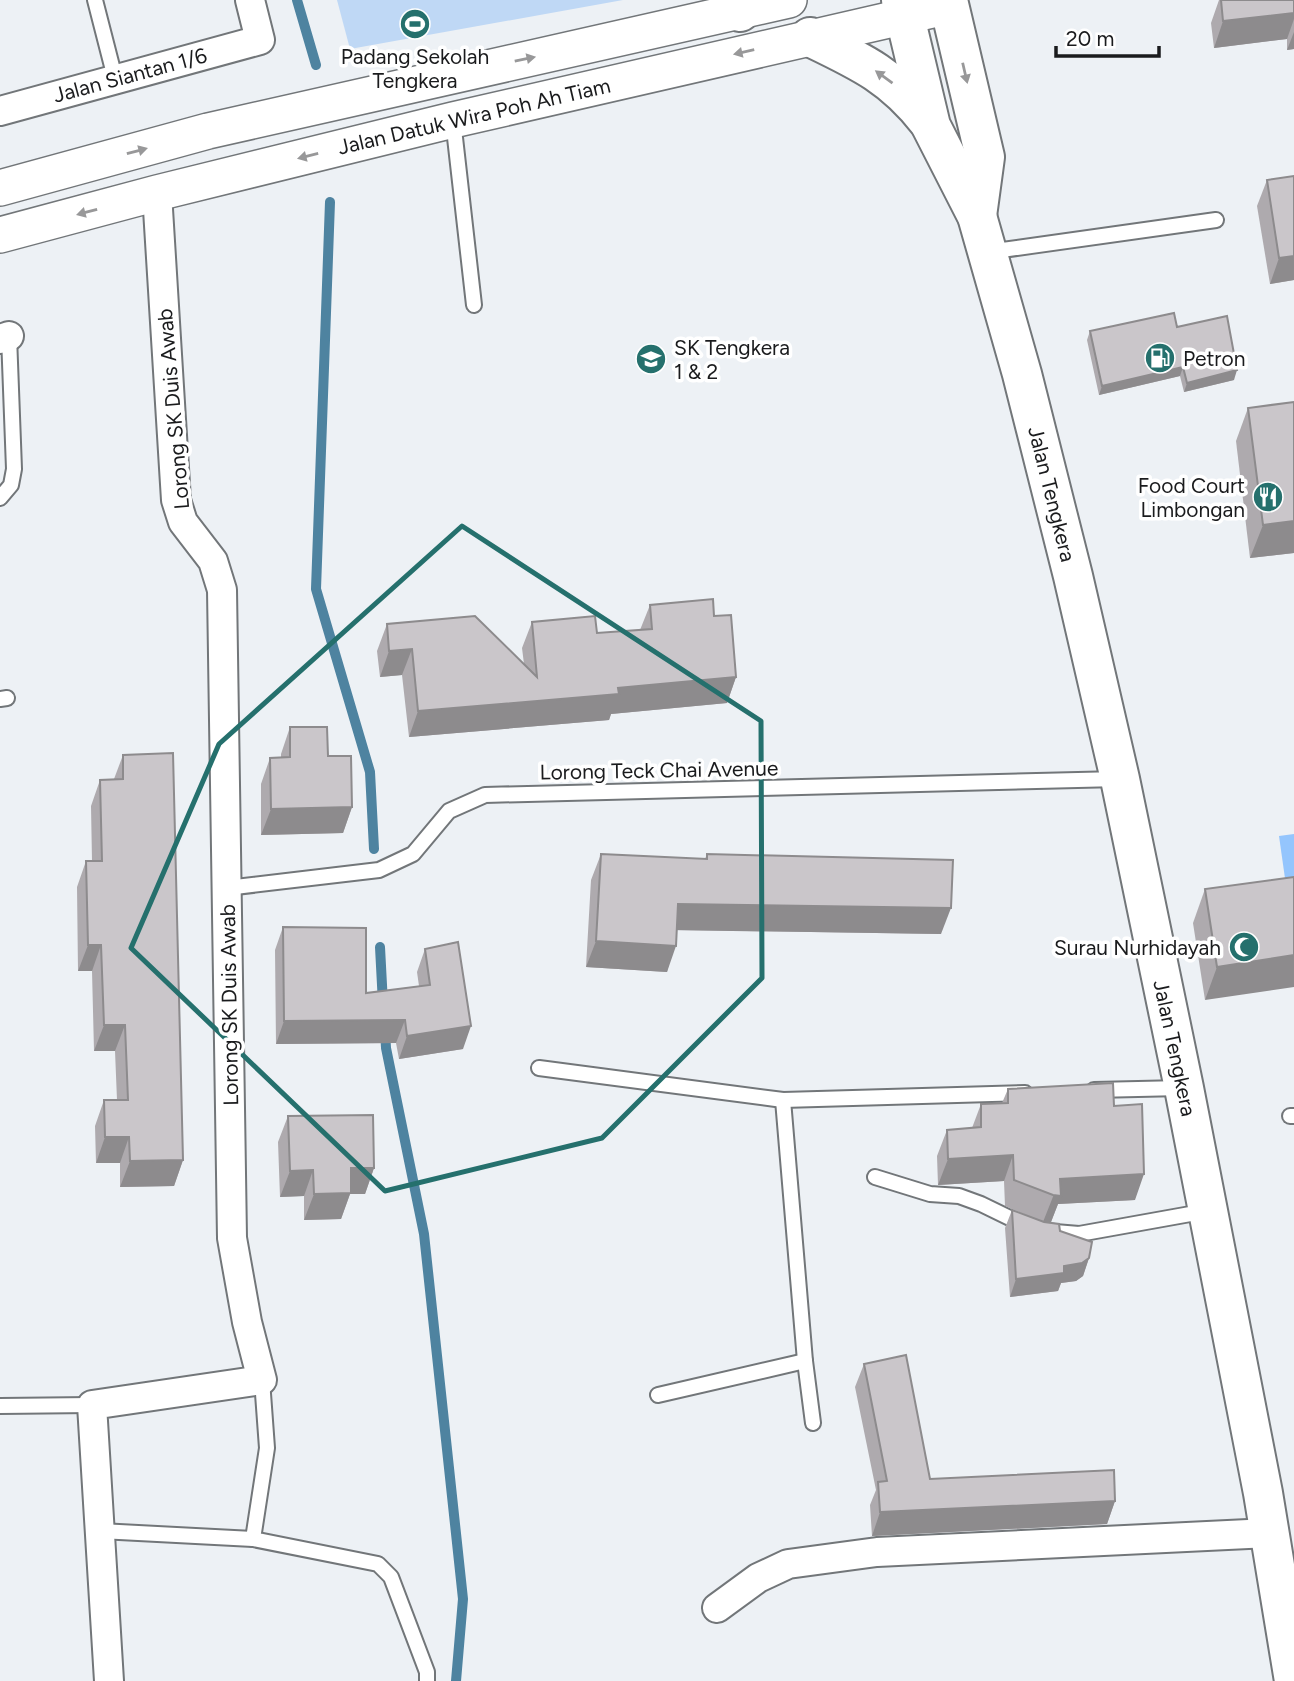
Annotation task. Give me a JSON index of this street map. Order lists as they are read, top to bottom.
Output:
{
  "streets": {
    "main road": ["Jalan Tengkera"],
    "street": ["Jalan Siantan 1/6", "Jalan Datuk Wira Poh Ah Tiam", "Lorong SK Duis Awab"],
    "lane": ["Lorong Teck Chai Avenue"]
  },
  "crossings": [
    ["Jalan Datuk Wira Poh Ah Tiam", "Lorong SK Duis Awab"],
    ["Jalan Datuk Wira Poh Ah Tiam", "Jalan Tengkera"],
    ["Lorong SK Duis Awab", "Lorong Teck Chai Avenue"],
    ["Jalan Tengkera", "Lorong Teck Chai Avenue"]
  ],
  "places": {
    "sports": ["Padang Sekolah Tengkera"],
    "fuel station": ["Petron"],
    "school or university": ["SK Tengkera 1 & 2"],
    "restaurant": ["Food Court Limbongan"],
    "mosque": ["Surau Nurhidayah"]
  },
  "scale_bar": "20 m"
}
